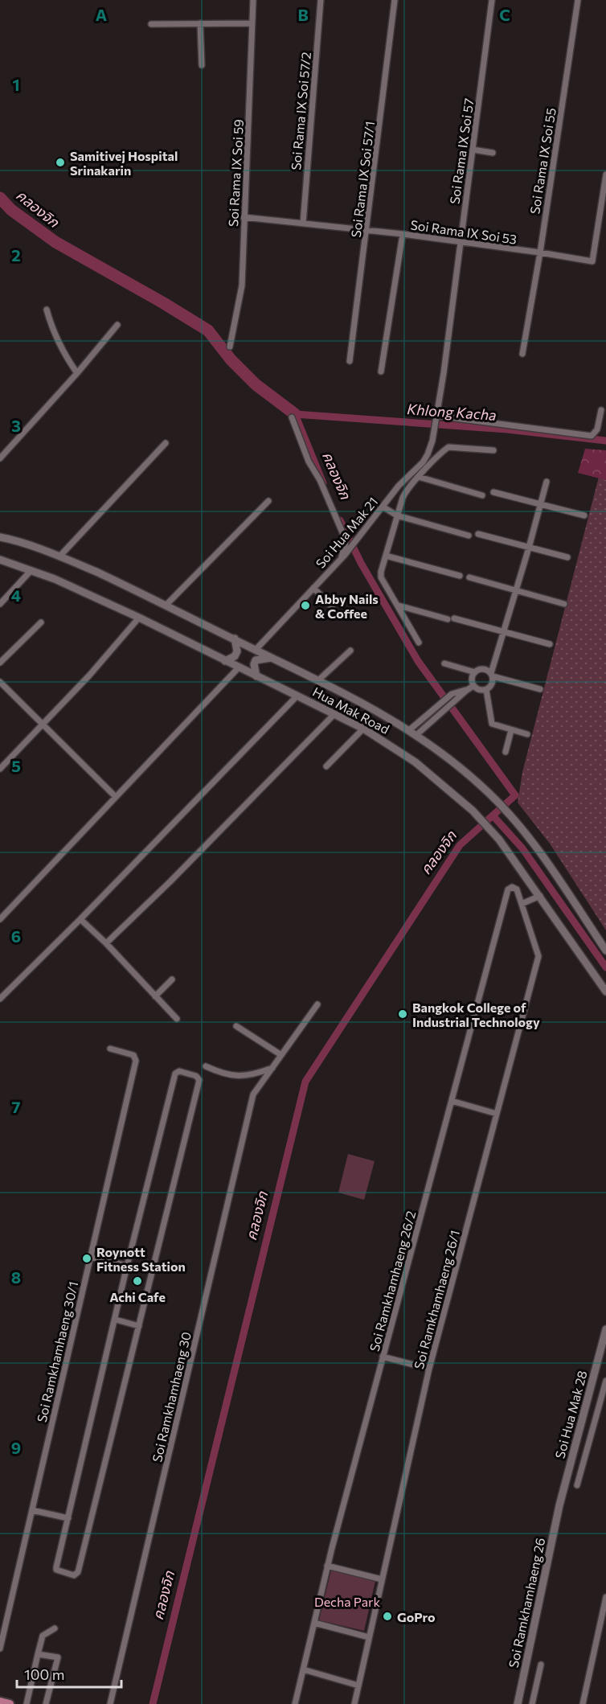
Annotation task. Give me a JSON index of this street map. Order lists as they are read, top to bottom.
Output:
{
  "streets": {
    "main road": ["Hua Mak Road", "Soi Hua Mak 28", "Soi Ramkhamhaeng 26"],
    "street": [
      "Soi Rama IX Soi 57/2",
      "Soi Rama IX Soi 57",
      "Soi Rama IX Soi 55",
      "Soi Rama IX Soi 59",
      "Soi Rama IX Soi 57/1",
      "Soi Rama IX Soi 53",
      "Soi Hua Mak 21",
      "Soi Ramkhamhaeng 26/2",
      "Soi Ramkhamhaeng 26/1",
      "Soi Ramkhamhaeng 30/1",
      "Soi Ramkhamhaeng 30"
    ]
  },
  "crossings": [
    ["Soi Rama IX Soi 57/2", "Soi Rama IX Soi 53"],
    ["Soi Rama IX Soi 57", "Soi Rama IX Soi 53"],
    ["Soi Rama IX Soi 57", "Soi Hua Mak 21"],
    ["Soi Rama IX Soi 55", "Soi Rama IX Soi 53"],
    ["Soi Rama IX Soi 59", "Soi Rama IX Soi 53"],
    ["Soi Rama IX Soi 57/1", "Soi Rama IX Soi 53"],
    ["Soi Hua Mak 21", "Hua Mak Road"],
    ["Soi Ramkhamhaeng 26/2", "Soi Ramkhamhaeng 26/1"],
    ["Soi Hua Mak 28", "Soi Ramkhamhaeng 26"]
  ],
  "water": ["คลองจิก", "Khlong Kacha"],
  "parks": ["Decha Park"],
  "places": [
    "Samitivej Hospital Srinakarin",
    "Abby Nails & Coffee",
    "Bangkok College of Industrial Technology",
    "Roynott Fitness Station",
    "Achi Cafe",
    "GoPro"
  ],
  "scale_bar": "100 m",
  "grid": {
    "columns": ["A", "B", "C"],
    "rows": [
      "1",
      "2",
      "3",
      "4",
      "5",
      "6",
      "7",
      "8",
      "9"
    ]
  }
}
